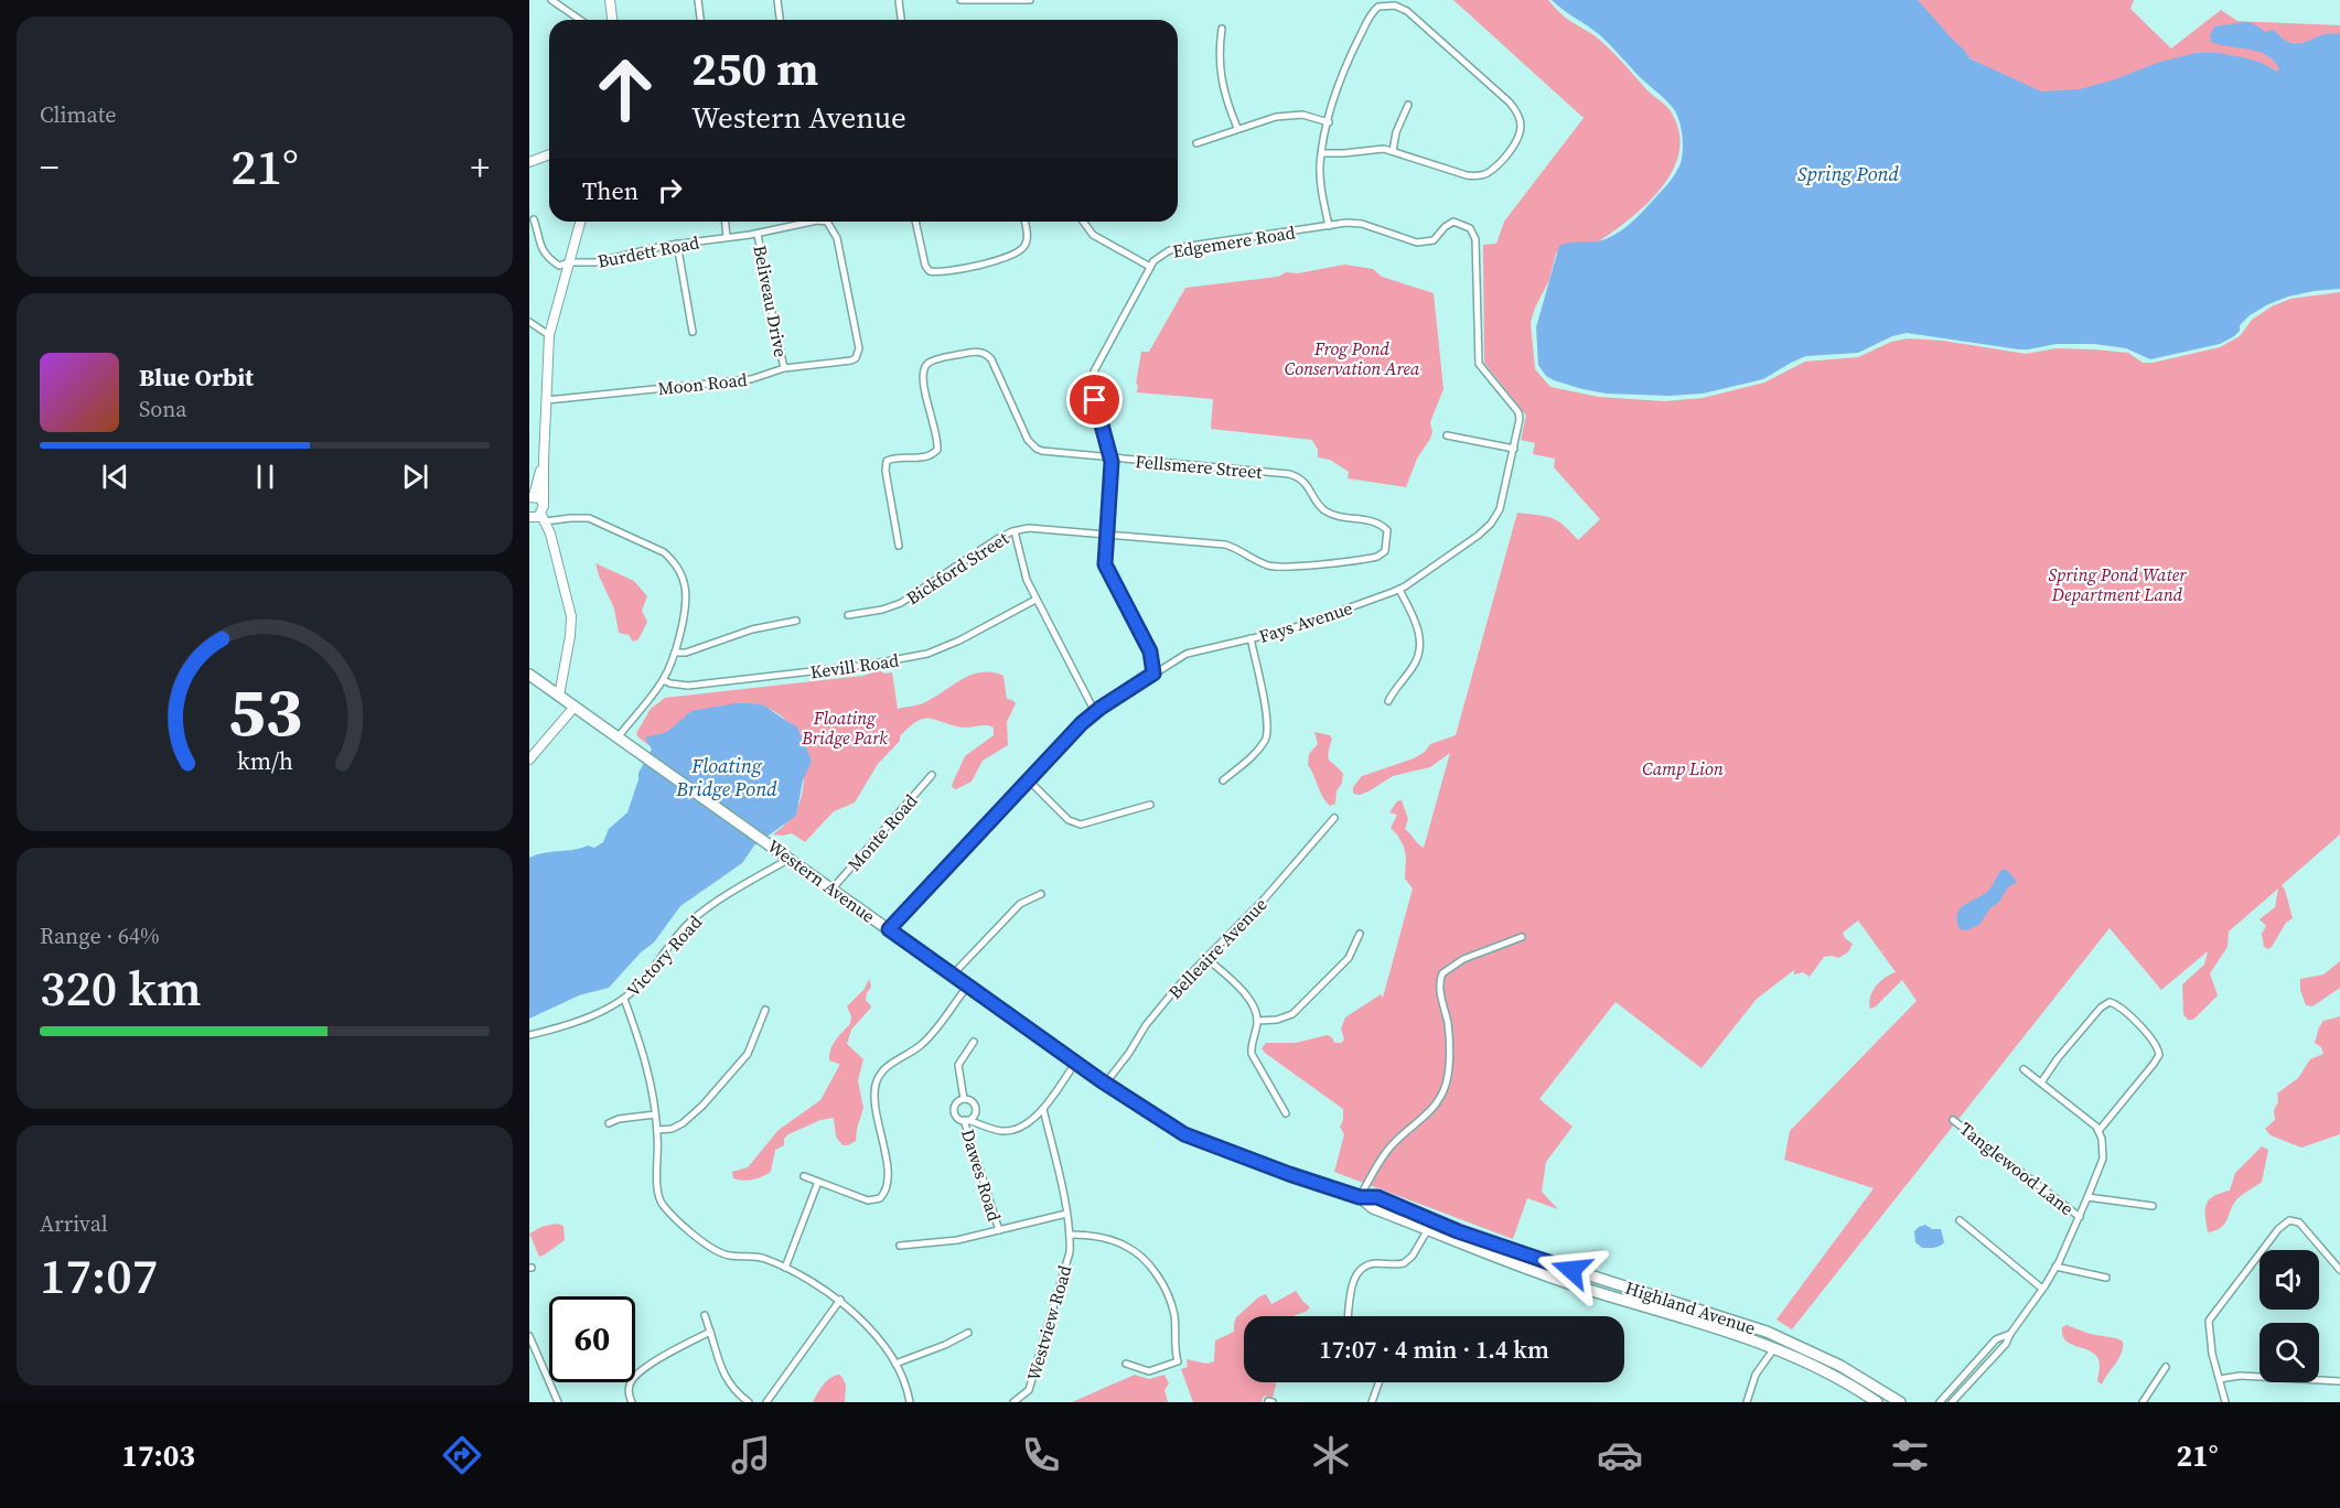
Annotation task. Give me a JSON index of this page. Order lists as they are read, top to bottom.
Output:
{
  "streets": {
    "main road": ["Western Avenue", "Highland Avenue"],
    "street": [
      "Edgemere Road",
      "Burdett Road",
      "Beliveau Drive",
      "Moon Road",
      "Fellsmere Street",
      "Bickford Street",
      "Fays Avenue",
      "Kevill Road",
      "Monte Road",
      "Belleaire Avenue",
      "Victory Road",
      "Tanglewood Lane",
      "Dawes Road",
      "Westview Road"
    ]
  },
  "crossings": [
    ["Edgemere Road", "Fellsmere Street"],
    ["Edgemere Road", "Bickford Street"],
    ["Edgemere Road", "Fays Avenue"],
    ["Burdett Road", "Beliveau Drive"],
    ["Burdett Road", "Moon Road"],
    ["Beliveau Drive", "Moon Road"],
    ["Fellsmere Street", "Bickford Street"],
    ["Fays Avenue", "Western Avenue"],
    ["Monte Road", "Western Avenue"],
    ["Western Avenue", "Belleaire Avenue"],
    ["Western Avenue", "Victory Road"],
    ["Western Avenue", "Highland Avenue"]
  ],
  "water": ["Spring Pond", "Floating Bridge Pond"],
  "parks": [
    "Frog Pond Conservation Area",
    "Spring Pond Water Department Land",
    "Floating Bridge Park",
    "Camp Lion"
  ],
  "page": {
    "tile": [
      "Climate",
      ["Range · 64%", "320 km"],
      ["Arrival", "17:07"]
    ],
    "turn": ["250 m", "Western Avenue"],
    "heat": ["−", "21°", "+"],
    "then": "Then",
    "song": ["Blue Orbit", "Sona"],
    "limit": "60",
    "trip": "17:07 · 4 min · 1.4 km",
    "tabs": ["17:03", "21°"],
    "gauge": ["53", "km/h"]
  }
}
